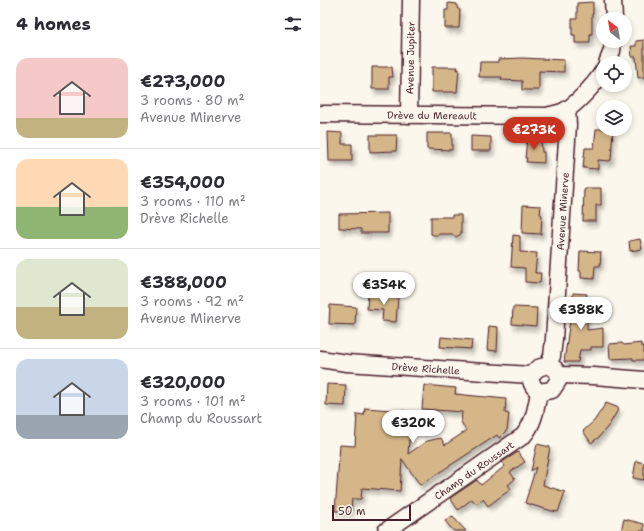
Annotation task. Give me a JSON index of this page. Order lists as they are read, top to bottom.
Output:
{
  "streets": {
    "street": [
      "Avenue Jupiter",
      "Drève du Mereault",
      "Avenue Minerve",
      "Drève Richelle",
      "Champ du Roussart"
    ]
  },
  "crossings": [
    ["Avenue Jupiter", "Drève du Mereault"],
    ["Drève du Mereault", "Avenue Minerve"],
    ["Avenue Minerve", "Drève Richelle"],
    ["Avenue Minerve", "Champ du Roussart"],
    ["Drève Richelle", "Champ du Roussart"]
  ],
  "scale_bar": "50 m",
  "north": "top left",
  "page": {
    "heading": "4 homes",
    "list": [
      {
        "name": "€273,000",
        "note": "3 rooms · 80 m² · Avenue Minerve"
      },
      {
        "name": "€354,000",
        "note": "3 rooms · 110 m² · Drève Richelle"
      },
      {
        "name": "€388,000",
        "note": "3 rooms · 92 m² · Avenue Minerve"
      },
      {
        "name": "€320,000",
        "note": "3 rooms · 101 m² · Champ du Roussart"
      }
    ],
    "price": [
      "€273K",
      "€354K",
      "€388K",
      "€320K"
    ],
    "scale": "50 m"
  }
}
